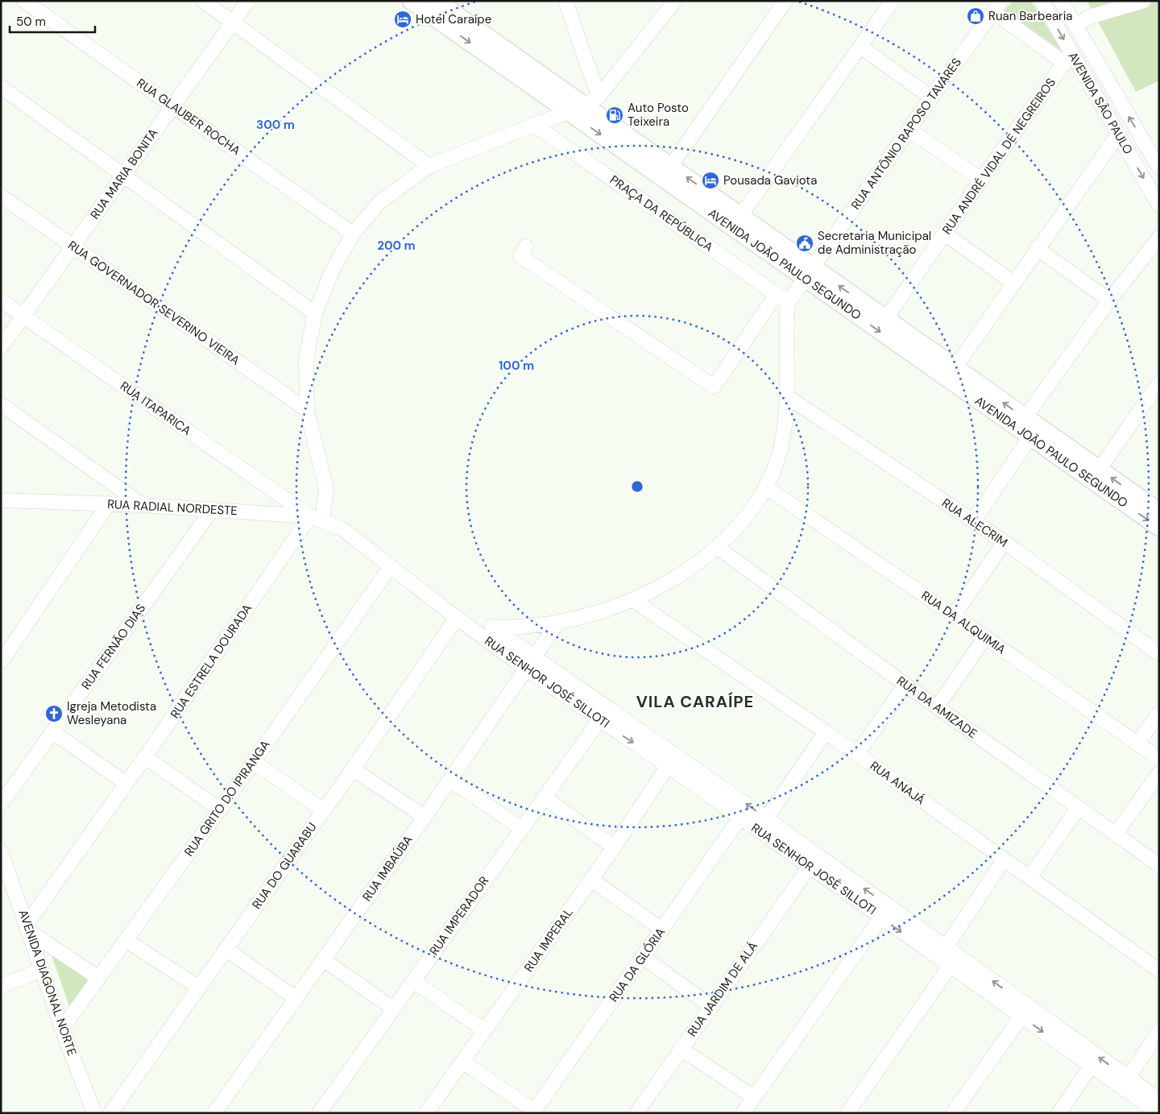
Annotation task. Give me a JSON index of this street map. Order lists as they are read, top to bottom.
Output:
{
  "streets": {
    "main road": ["AVENIDA JOÃO PAULO SEGUNDO"],
    "street": [
      "AVENIDA SÃO PAULO",
      "RUA GLAUBER ROCHA",
      "RUA ANTÔNIO RAPOSO TAVARES",
      "RUA ANDRÉ VIDAL DE NEGREIROS",
      "RUA MARIA BONITA",
      "PRAÇA DA REPÚBLICA",
      "RUA GOVERNADOR SEVERINO VIEIRA",
      "RUA ITAPARICA",
      "RUA RADIAL NORDESTE",
      "RUA ALECRIM",
      "RUA DA ALQUIMIA",
      "RUA FERNÃO DIAS",
      "RUA ESTRELA DOURADA",
      "RUA SENHOR JOSÉ SILLOTI",
      "RUA DA AMIZADE",
      "RUA ANAJÁ",
      "RUA GRITO DO IPIRANGA",
      "RUA DO GUARABU",
      "RUA IMBAÚBA",
      "RUA IMPERADOR",
      "RUA IMPERAL",
      "RUA DA GLÓRIA",
      "AVENIDA DIAGONAL NORTE",
      "RUA JARDIM DE ALÁ"
    ]
  },
  "crossings": [
    ["AVENIDA SÃO PAULO", "RUA ANDRÉ VIDAL DE NEGREIROS"],
    ["RUA GLAUBER ROCHA", "RUA MARIA BONITA"],
    ["RUA ANTÔNIO RAPOSO TAVARES", "AVENIDA JOÃO PAULO SEGUNDO"],
    ["RUA ANDRÉ VIDAL DE NEGREIROS", "AVENIDA JOÃO PAULO SEGUNDO"],
    ["RUA MARIA BONITA", "RUA GOVERNADOR SEVERINO VIEIRA"],
    ["RUA MARIA BONITA", "RUA ITAPARICA"],
    ["RUA ITAPARICA", "RUA RADIAL NORDESTE"],
    ["RUA ITAPARICA", "RUA ESTRELA DOURADA"],
    ["RUA RADIAL NORDESTE", "RUA FERNÃO DIAS"],
    ["RUA RADIAL NORDESTE", "RUA ESTRELA DOURADA"],
    ["RUA RADIAL NORDESTE", "RUA SENHOR JOSÉ SILLOTI"],
    ["RUA ESTRELA DOURADA", "AVENIDA DIAGONAL NORTE"],
    ["RUA SENHOR JOSÉ SILLOTI", "RUA GRITO DO IPIRANGA"],
    ["RUA SENHOR JOSÉ SILLOTI", "RUA DO GUARABU"],
    ["RUA SENHOR JOSÉ SILLOTI", "RUA IMBAÚBA"],
    ["RUA SENHOR JOSÉ SILLOTI", "RUA IMPERADOR"],
    ["RUA SENHOR JOSÉ SILLOTI", "RUA IMPERAL"],
    ["RUA SENHOR JOSÉ SILLOTI", "RUA DA GLÓRIA"],
    ["RUA SENHOR JOSÉ SILLOTI", "RUA JARDIM DE ALÁ"],
    ["RUA GRITO DO IPIRANGA", "AVENIDA DIAGONAL NORTE"]
  ],
  "districts": ["VILA CARAÍPE"],
  "places": {
    "shop": ["Ruan Barbearia"],
    "hotel": ["Hotel Caraípe", "Pousada Gaviota"],
    "fuel station": ["Auto Posto Teixeira"],
    "public building": ["Secretaria Municipal de Administração"],
    "church": ["Igreja Metodista Wesleyana"]
  },
  "scale_bar": "50 m",
  "rings": ["300 m", "200 m", "100 m"]
}
